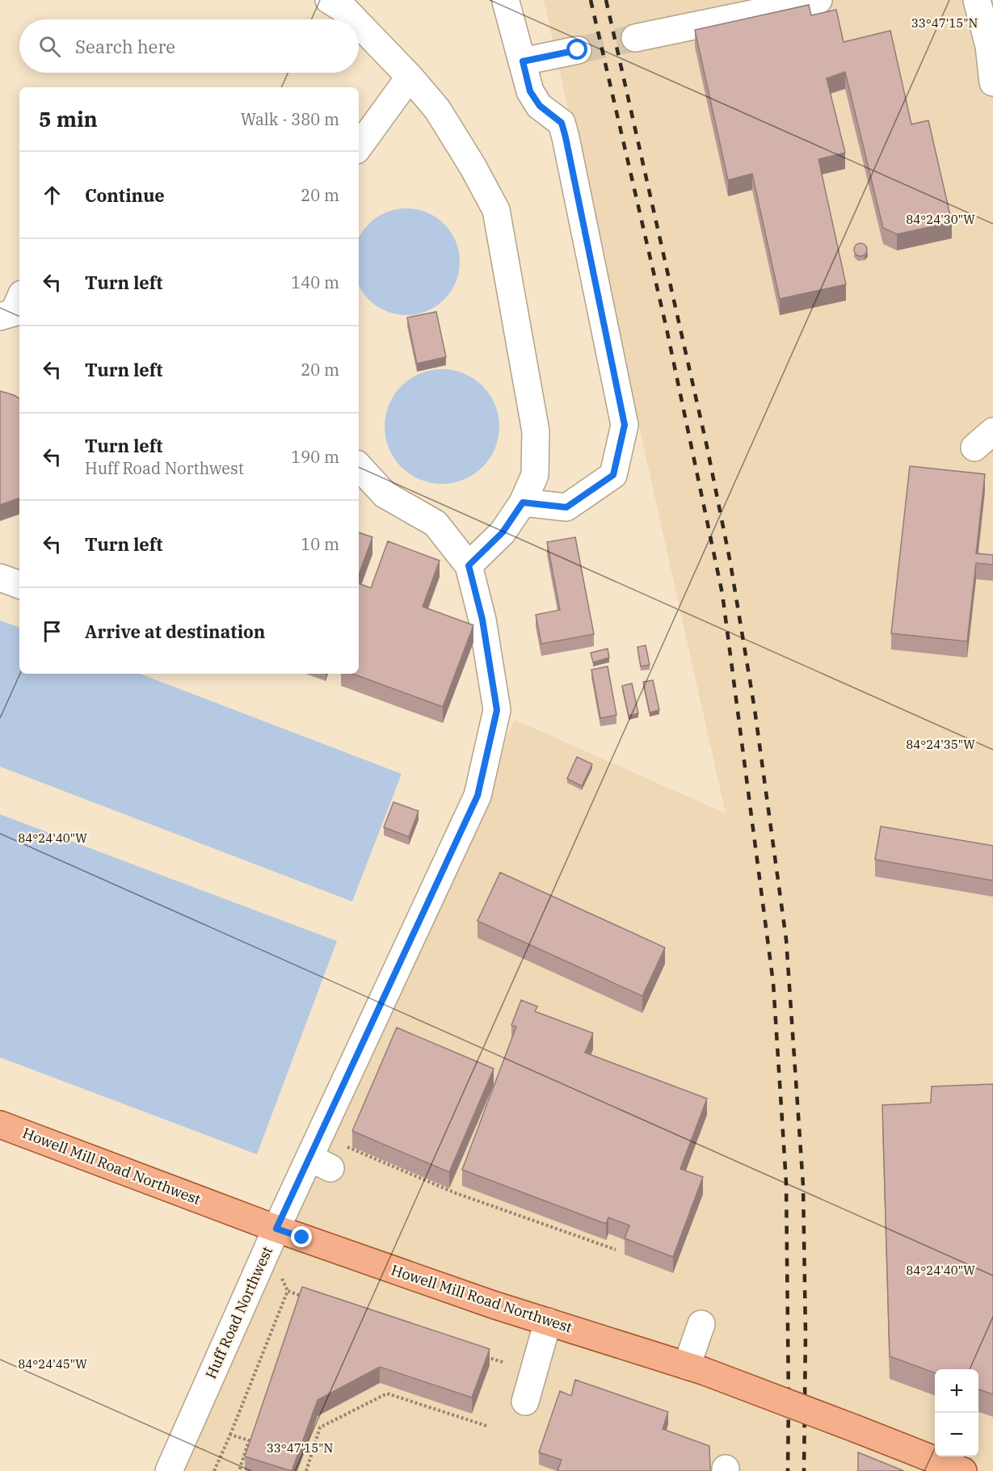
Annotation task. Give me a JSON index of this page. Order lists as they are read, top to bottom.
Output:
{
  "streets": {
    "main road": ["Howell Mill Road Northwest"],
    "street": ["Huff Road Northwest"]
  },
  "crossings": [
    ["Howell Mill Road Northwest", "Huff Road Northwest"]
  ],
  "page": {
    "search": "Search here",
    "heading": ["5 min", "Walk · 380 m"],
    "list": [
      ["Continue", "20 m"],
      ["Turn left", "140 m"],
      ["Turn left", "20 m"],
      ["Turn left", "Huff Road Northwest", "190 m"],
      ["Turn left", "10 m"],
      "Arrive at destination"
    ],
    "map_buttons": ["+", "−"]
  },
  "coordinates": [
    "33°47'15\"N",
    "84°24'30\"W",
    "84°24'35\"W",
    "84°24'40\"W",
    "84°24'45\"W"
  ]
}
